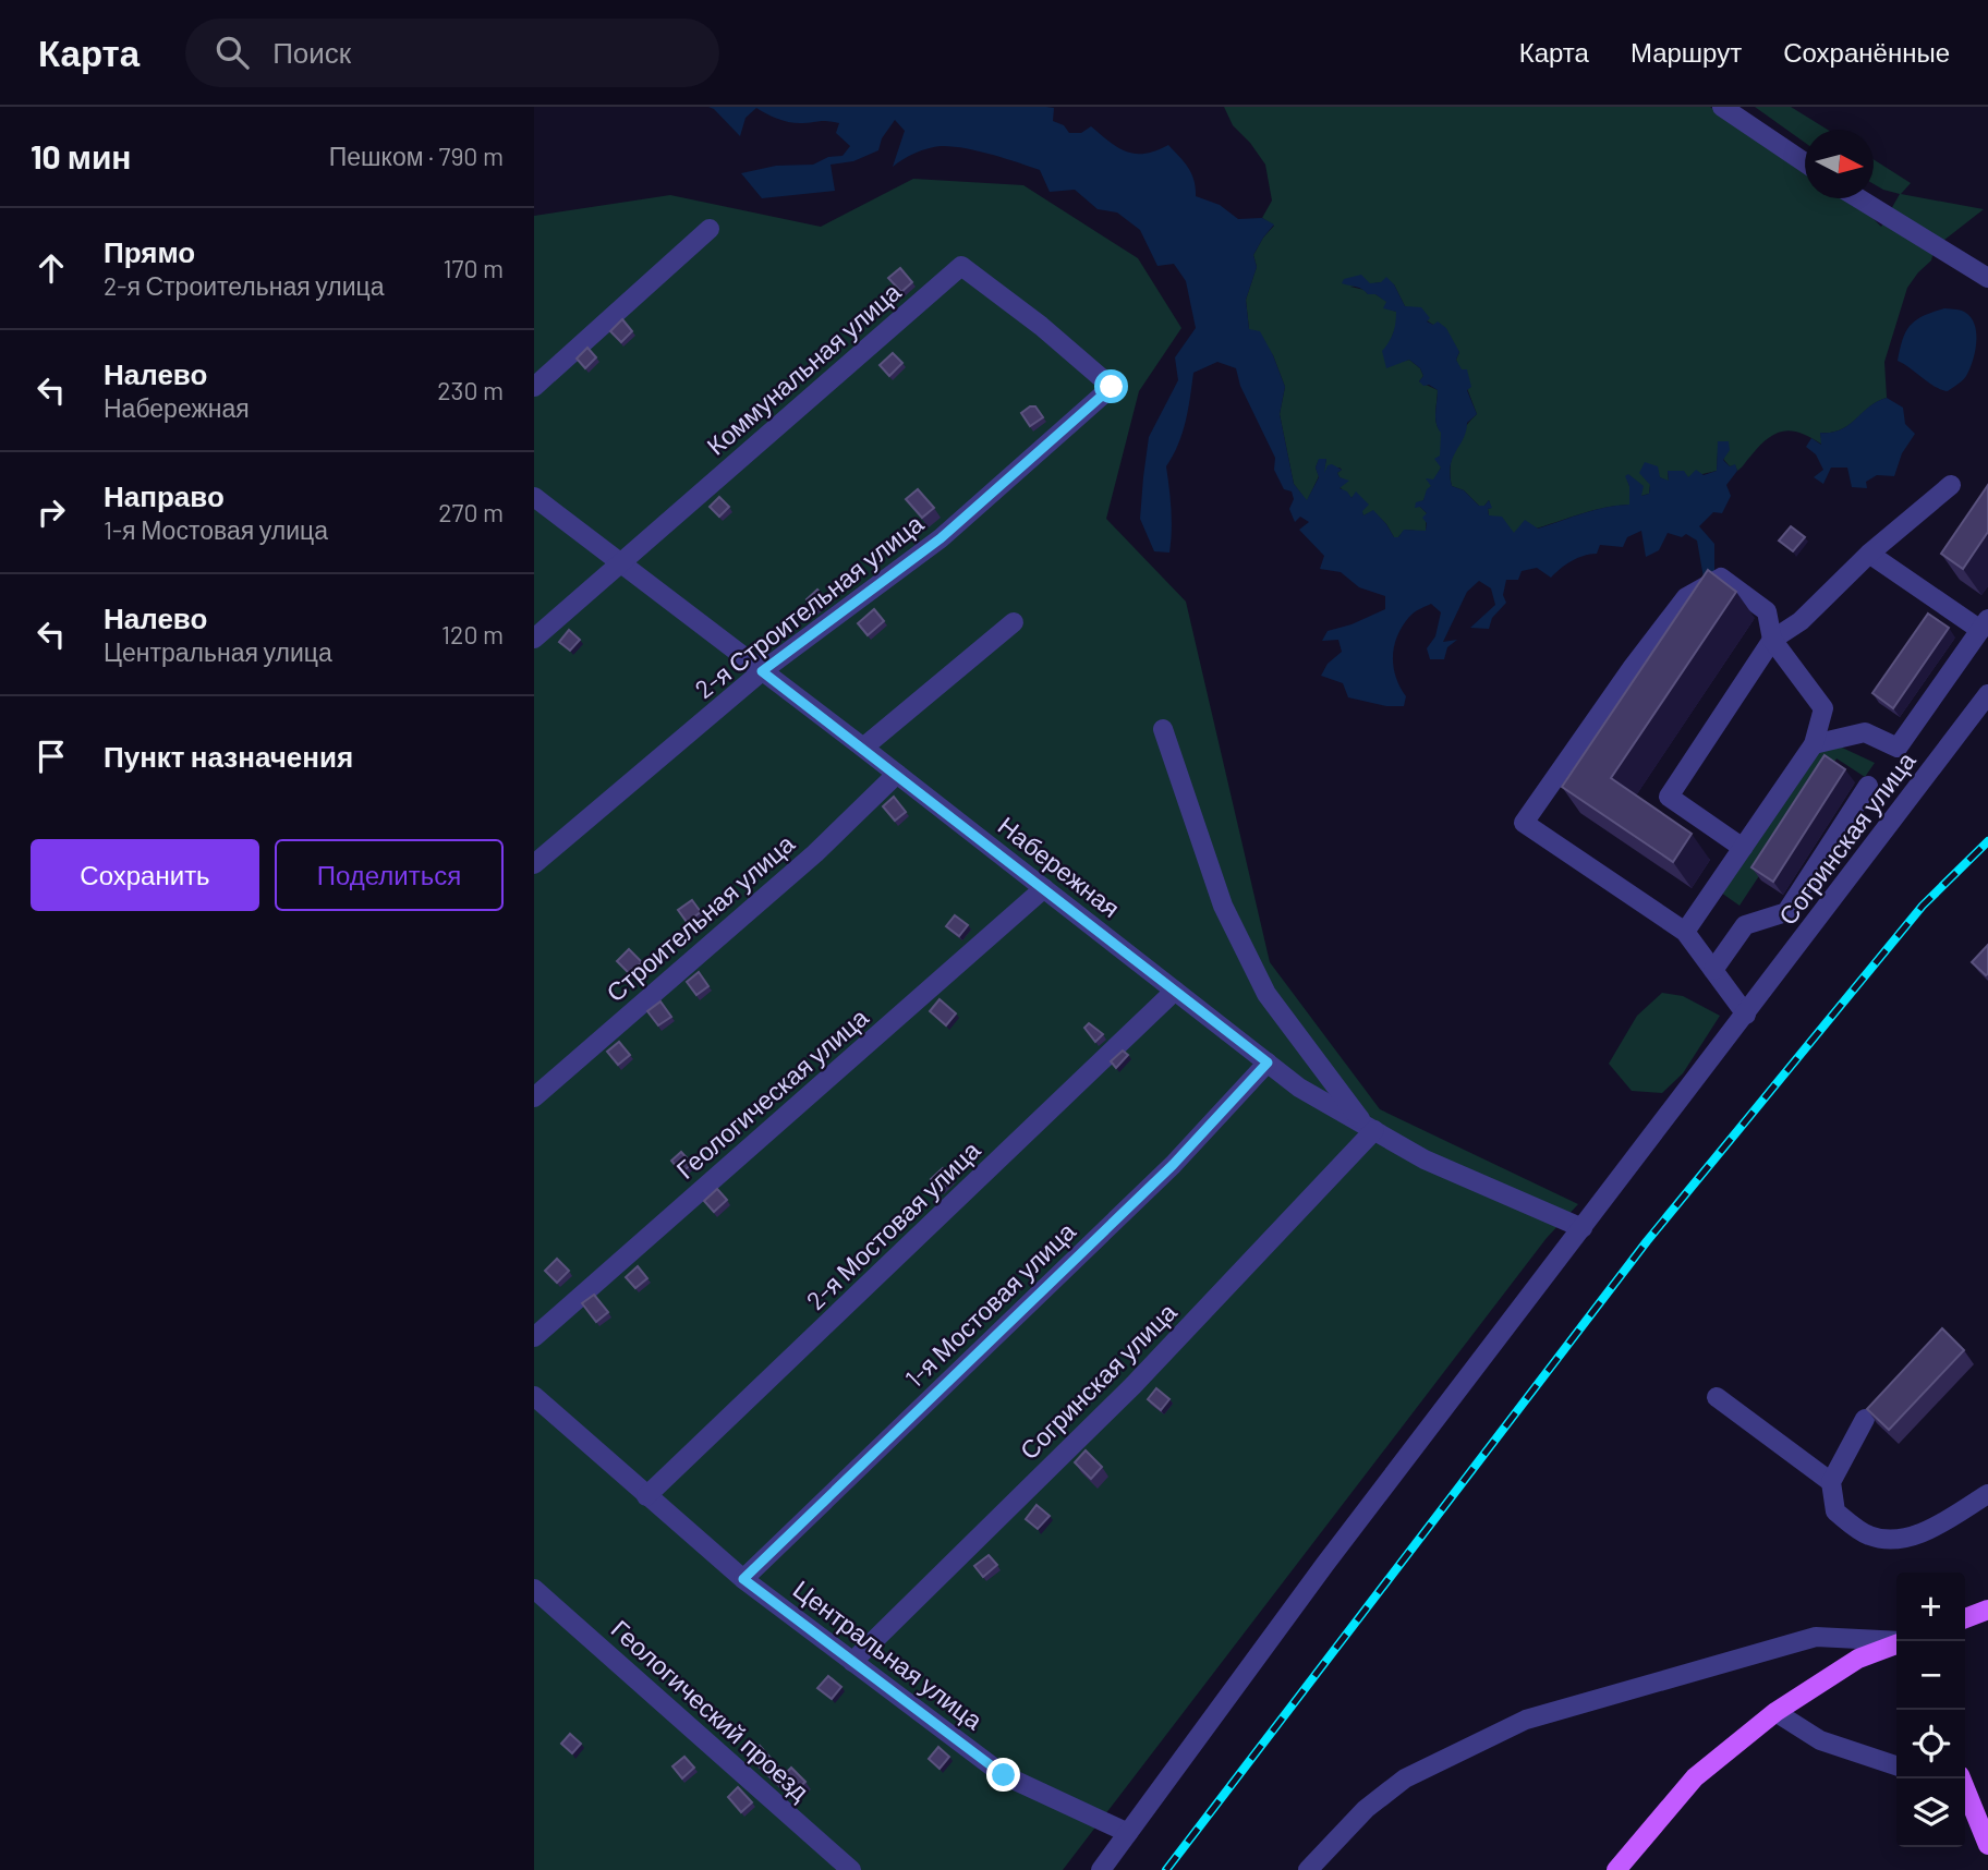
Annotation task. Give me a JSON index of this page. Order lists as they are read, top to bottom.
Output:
{
  "streets": {
    "street": [
      "Коммунальная улица",
      "2-я Строительная улица",
      "Согринская улица",
      "Набережная",
      "Строительная улица",
      "Геологическая улица",
      "2-я Мостовая улица",
      "1-я Мостовая улица",
      "Центральная улица",
      "Геологический проезд"
    ]
  },
  "crossings": [
    ["Коммунальная улица", "2-я Строительная улица"],
    ["Коммунальная улица", "Набережная"],
    ["2-я Строительная улица", "Набережная"],
    ["Согринская улица", "Набережная"],
    ["Согринская улица", "Центральная улица"],
    ["Набережная", "Строительная улица"],
    ["Набережная", "Геологическая улица"],
    ["Набережная", "2-я Мостовая улица"],
    ["Набережная", "1-я Мостовая улица"],
    ["2-я Мостовая улица", "Центральная улица"],
    ["1-я Мостовая улица", "Центральная улица"]
  ],
  "north": "right",
  "page": {
    "header": "Карта",
    "search": "Поиск",
    "nav": ["Карта", "Маршрут", "Сохранённые"],
    "heading": ["10 мин", "Пешком · 790 m"],
    "list": [
      ["Прямо", "2-я Строительная улица", "170 m"],
      ["Налево", "Набережная", "230 m"],
      ["Направо", "1-я Мостовая улица", "270 m"],
      ["Налево", "Центральная улица", "120 m"],
      "Пункт назначения"
    ],
    "buttons": ["Сохранить", "Поделиться"],
    "map_buttons": ["+", "−"]
  }
}
